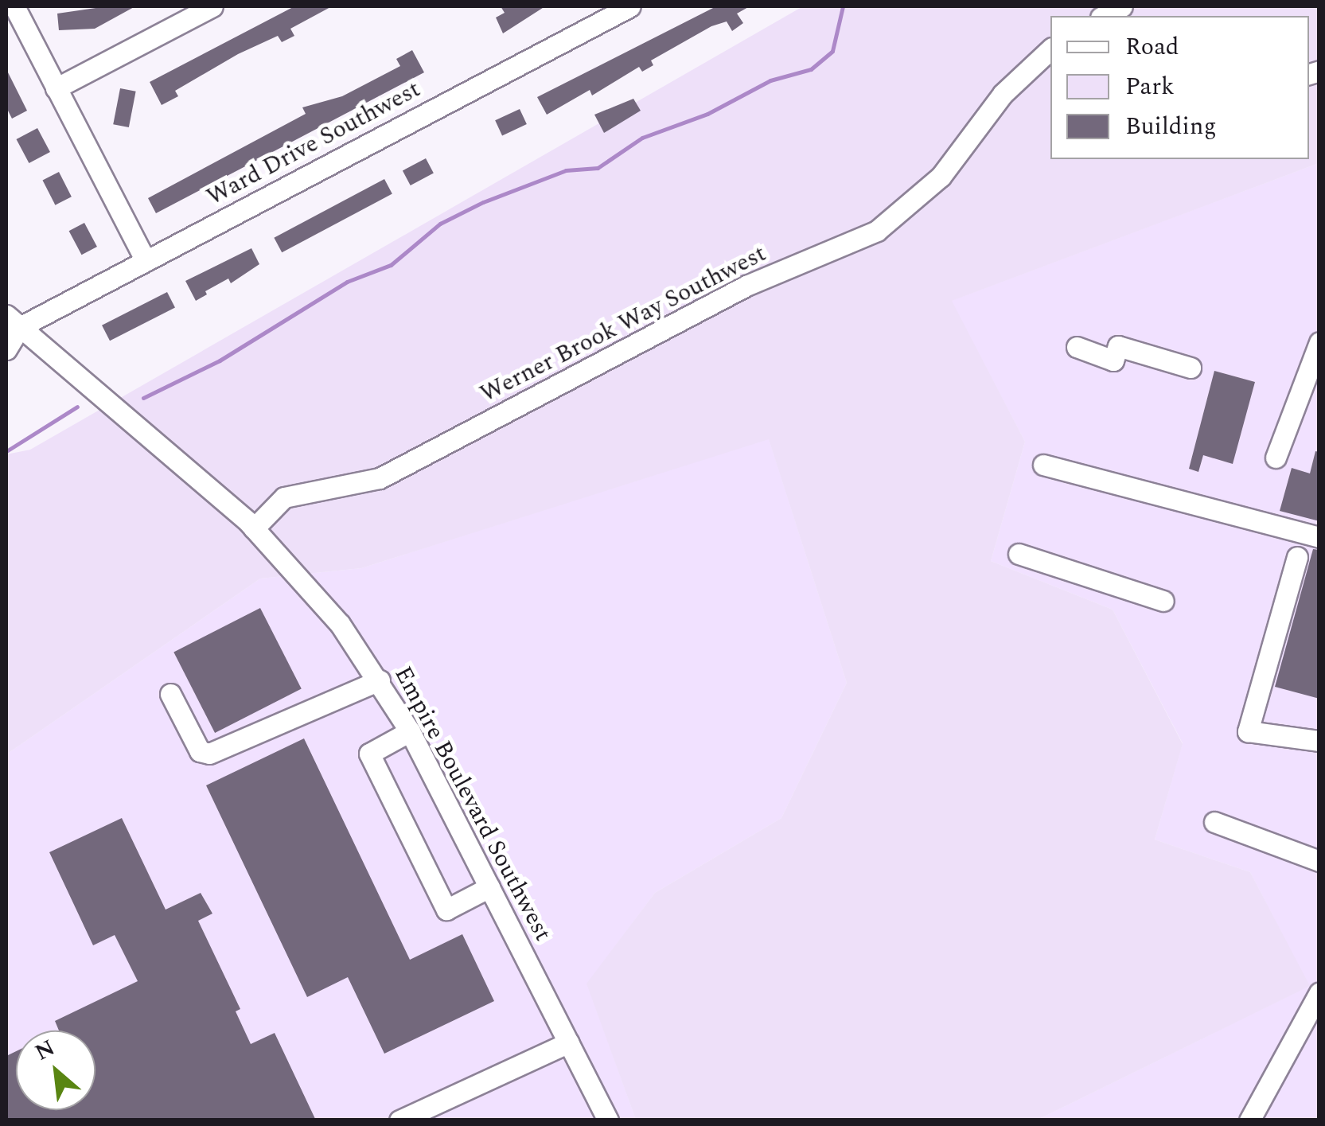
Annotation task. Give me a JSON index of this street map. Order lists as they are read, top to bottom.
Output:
{
  "streets": {
    "street": ["Ward Drive Southwest", "Werner Brook Way Southwest", "Empire Boulevard Southwest"]
  },
  "crossings": [
    ["Ward Drive Southwest", "Empire Boulevard Southwest"],
    ["Werner Brook Way Southwest", "Empire Boulevard Southwest"]
  ],
  "legend": ["Road", "Park", "Building"],
  "north": "top left"
}
